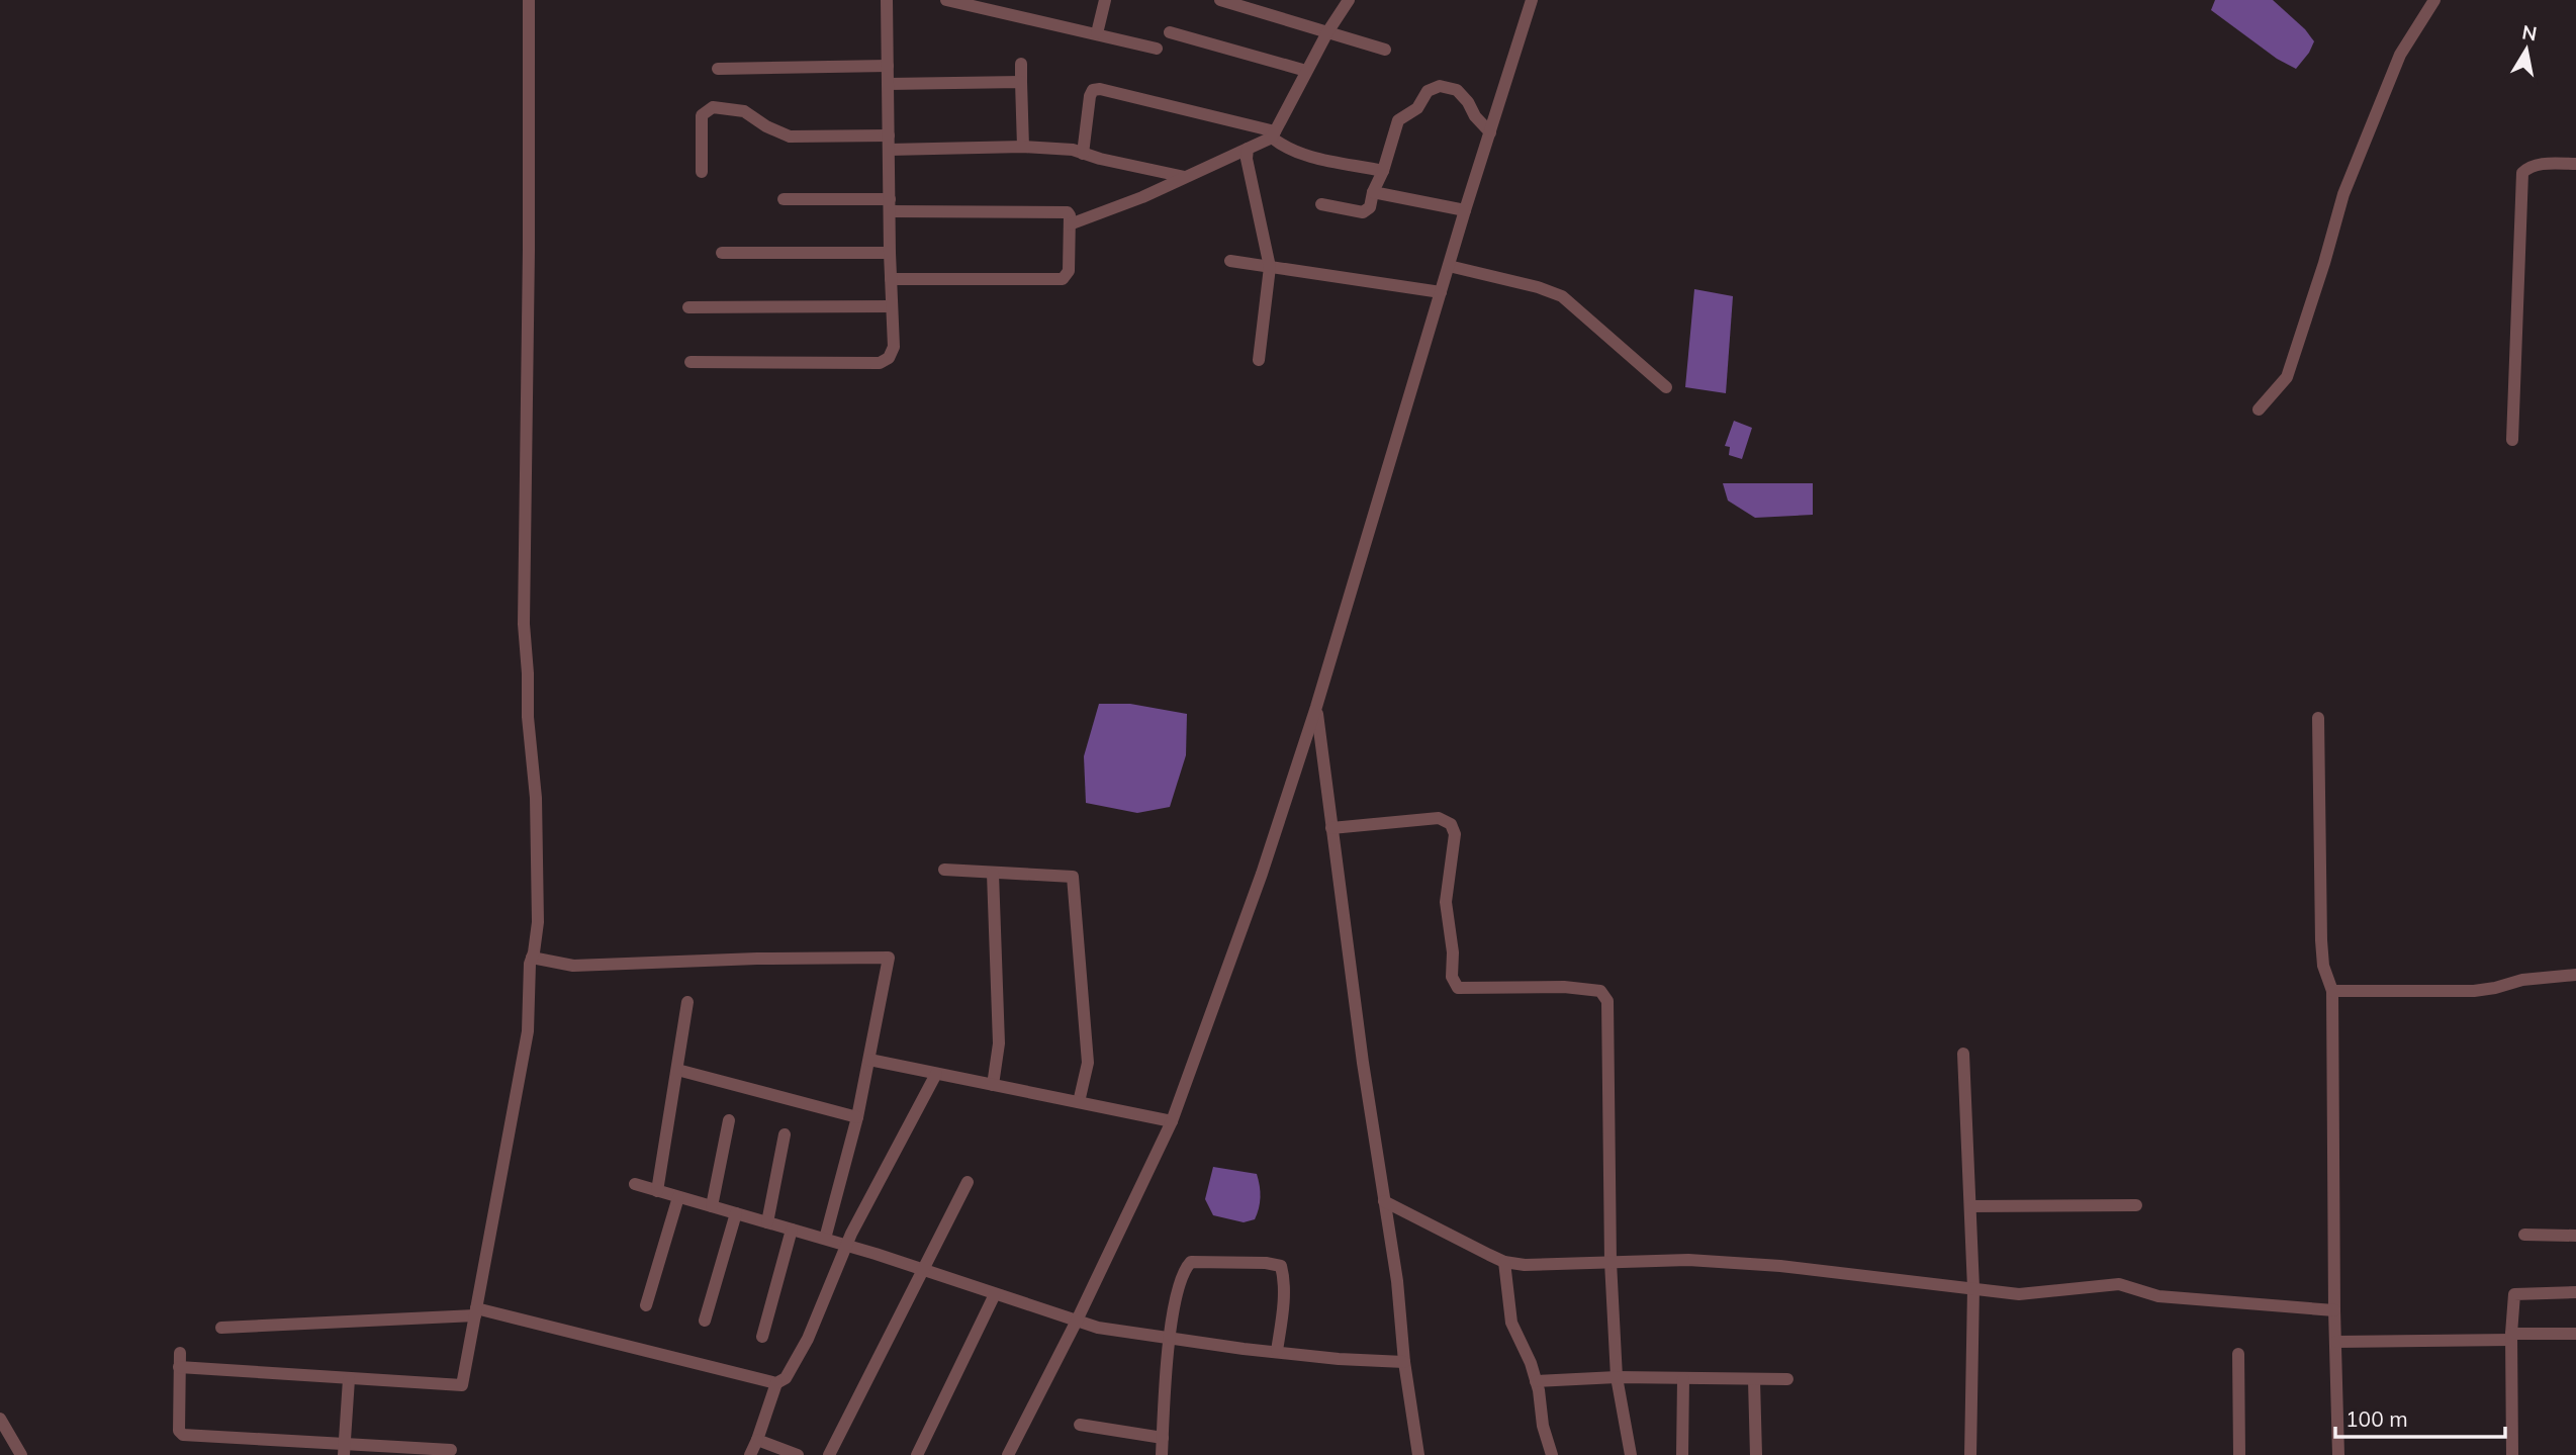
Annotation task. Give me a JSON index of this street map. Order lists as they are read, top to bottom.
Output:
{
  "scale_bar": "100 m",
  "north": "top"
}
